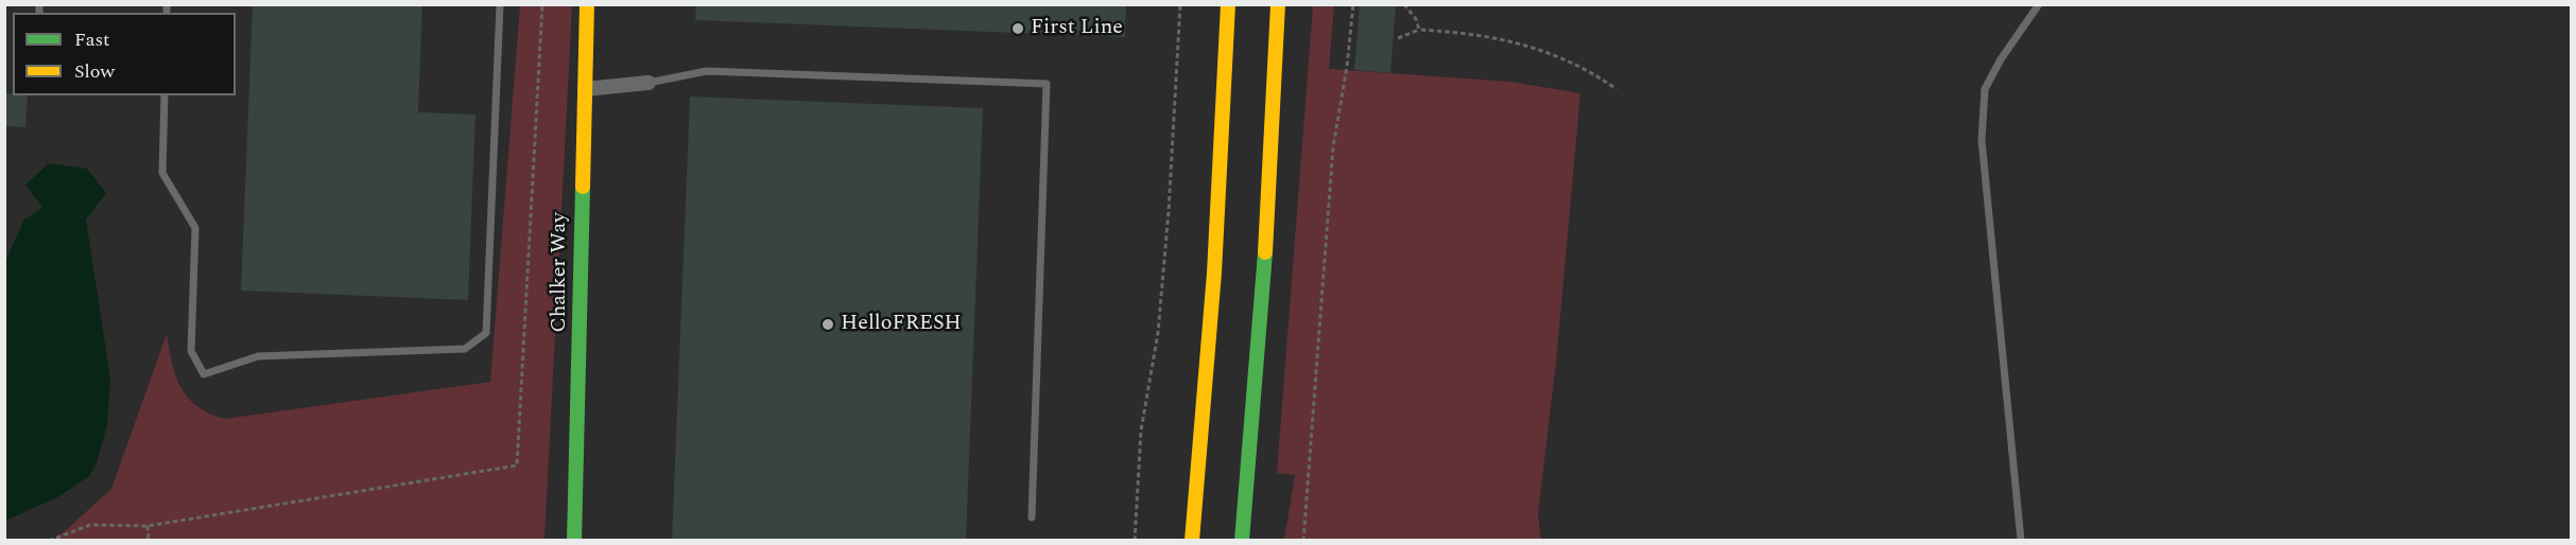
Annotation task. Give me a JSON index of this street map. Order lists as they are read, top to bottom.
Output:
{
  "streets": {
    "main road": ["Chalker Way"]
  },
  "places": ["First Line", "HelloFRESH"],
  "legend": ["Fast", "Slow"]
}
